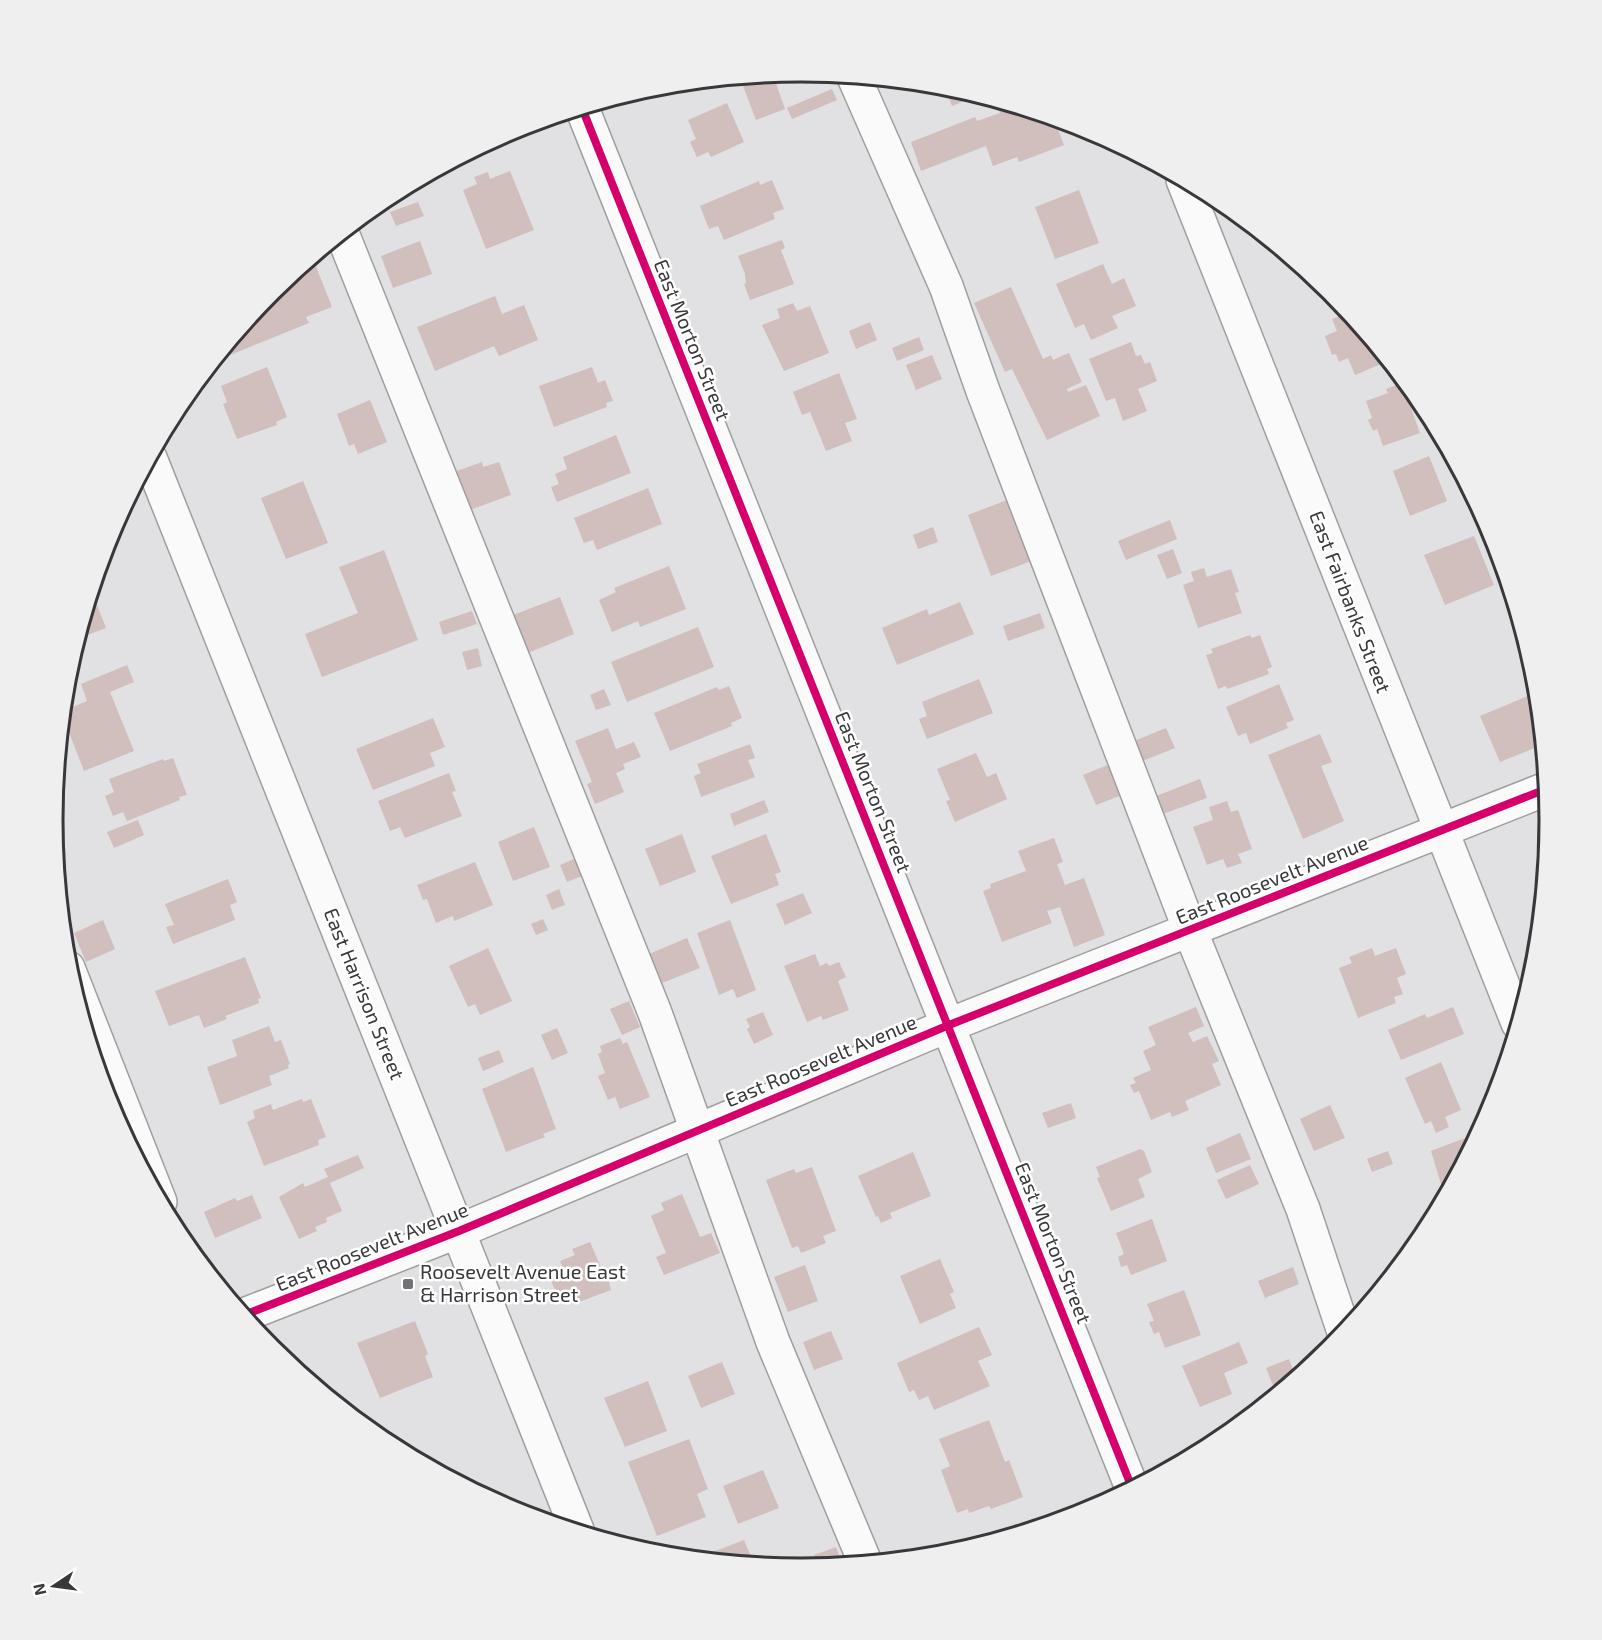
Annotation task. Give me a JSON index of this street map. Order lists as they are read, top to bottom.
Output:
{
  "streets": {
    "street": [
      "East Morton Street",
      "East Fairbanks Street",
      "East Roosevelt Avenue",
      "East Harrison Street"
    ]
  },
  "crossings": [
    ["East Morton Street", "East Roosevelt Avenue"],
    ["East Fairbanks Street", "East Roosevelt Avenue"],
    ["East Roosevelt Avenue", "East Harrison Street"]
  ],
  "places": {
    "transit": ["Roosevelt Avenue East & Harrison Street"]
  },
  "north": "left"
}
